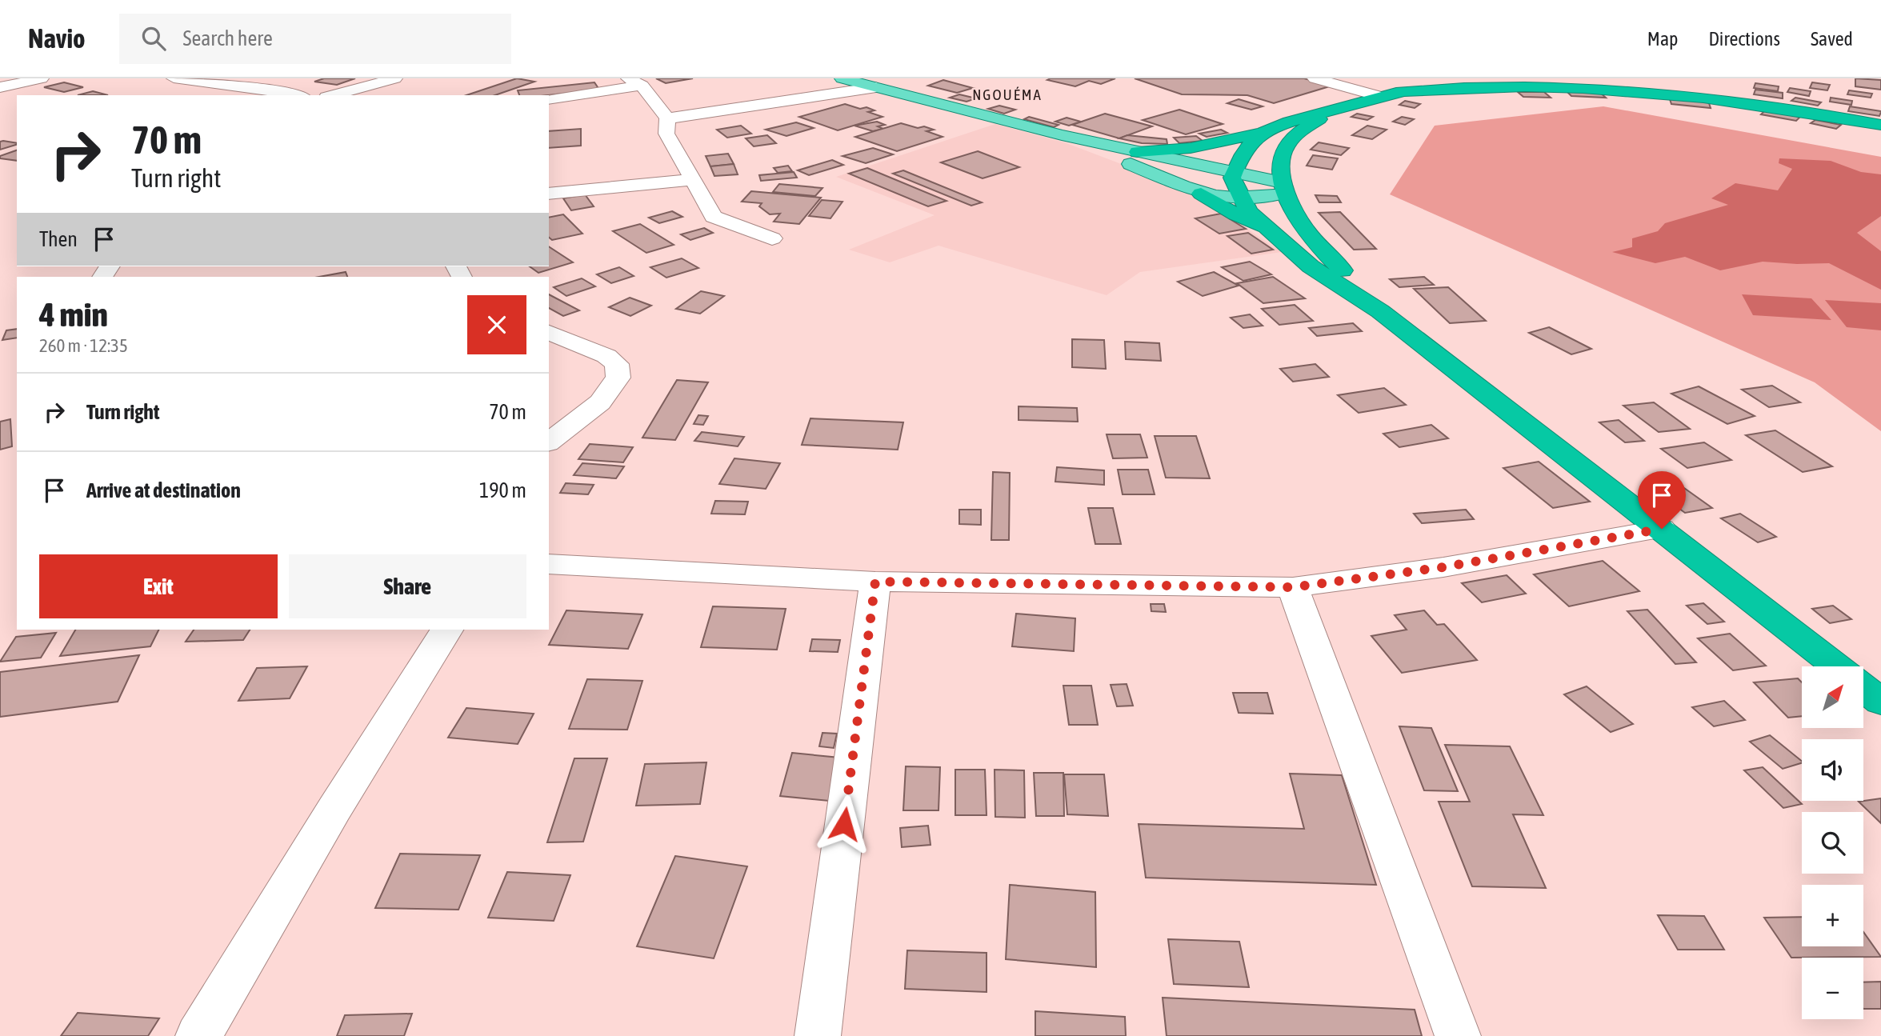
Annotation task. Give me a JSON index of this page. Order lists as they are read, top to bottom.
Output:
{
  "districts": ["NGOUÉMA"],
  "north": "top right",
  "page": {
    "header": "Navio",
    "search": "Search here",
    "nav": ["Map", "Directions", "Saved"],
    "turn": ["70 m", "Turn right"],
    "then": "Then",
    "heading": ["4 min", "260 m · 12:35"],
    "list": [
      {
        "name": "Turn right",
        "value": "70 m"
      },
      {
        "name": "Arrive at destination",
        "value": "190 m"
      }
    ],
    "buttons": ["Exit", "Share"],
    "map_buttons": ["+", "−"]
  }
}
